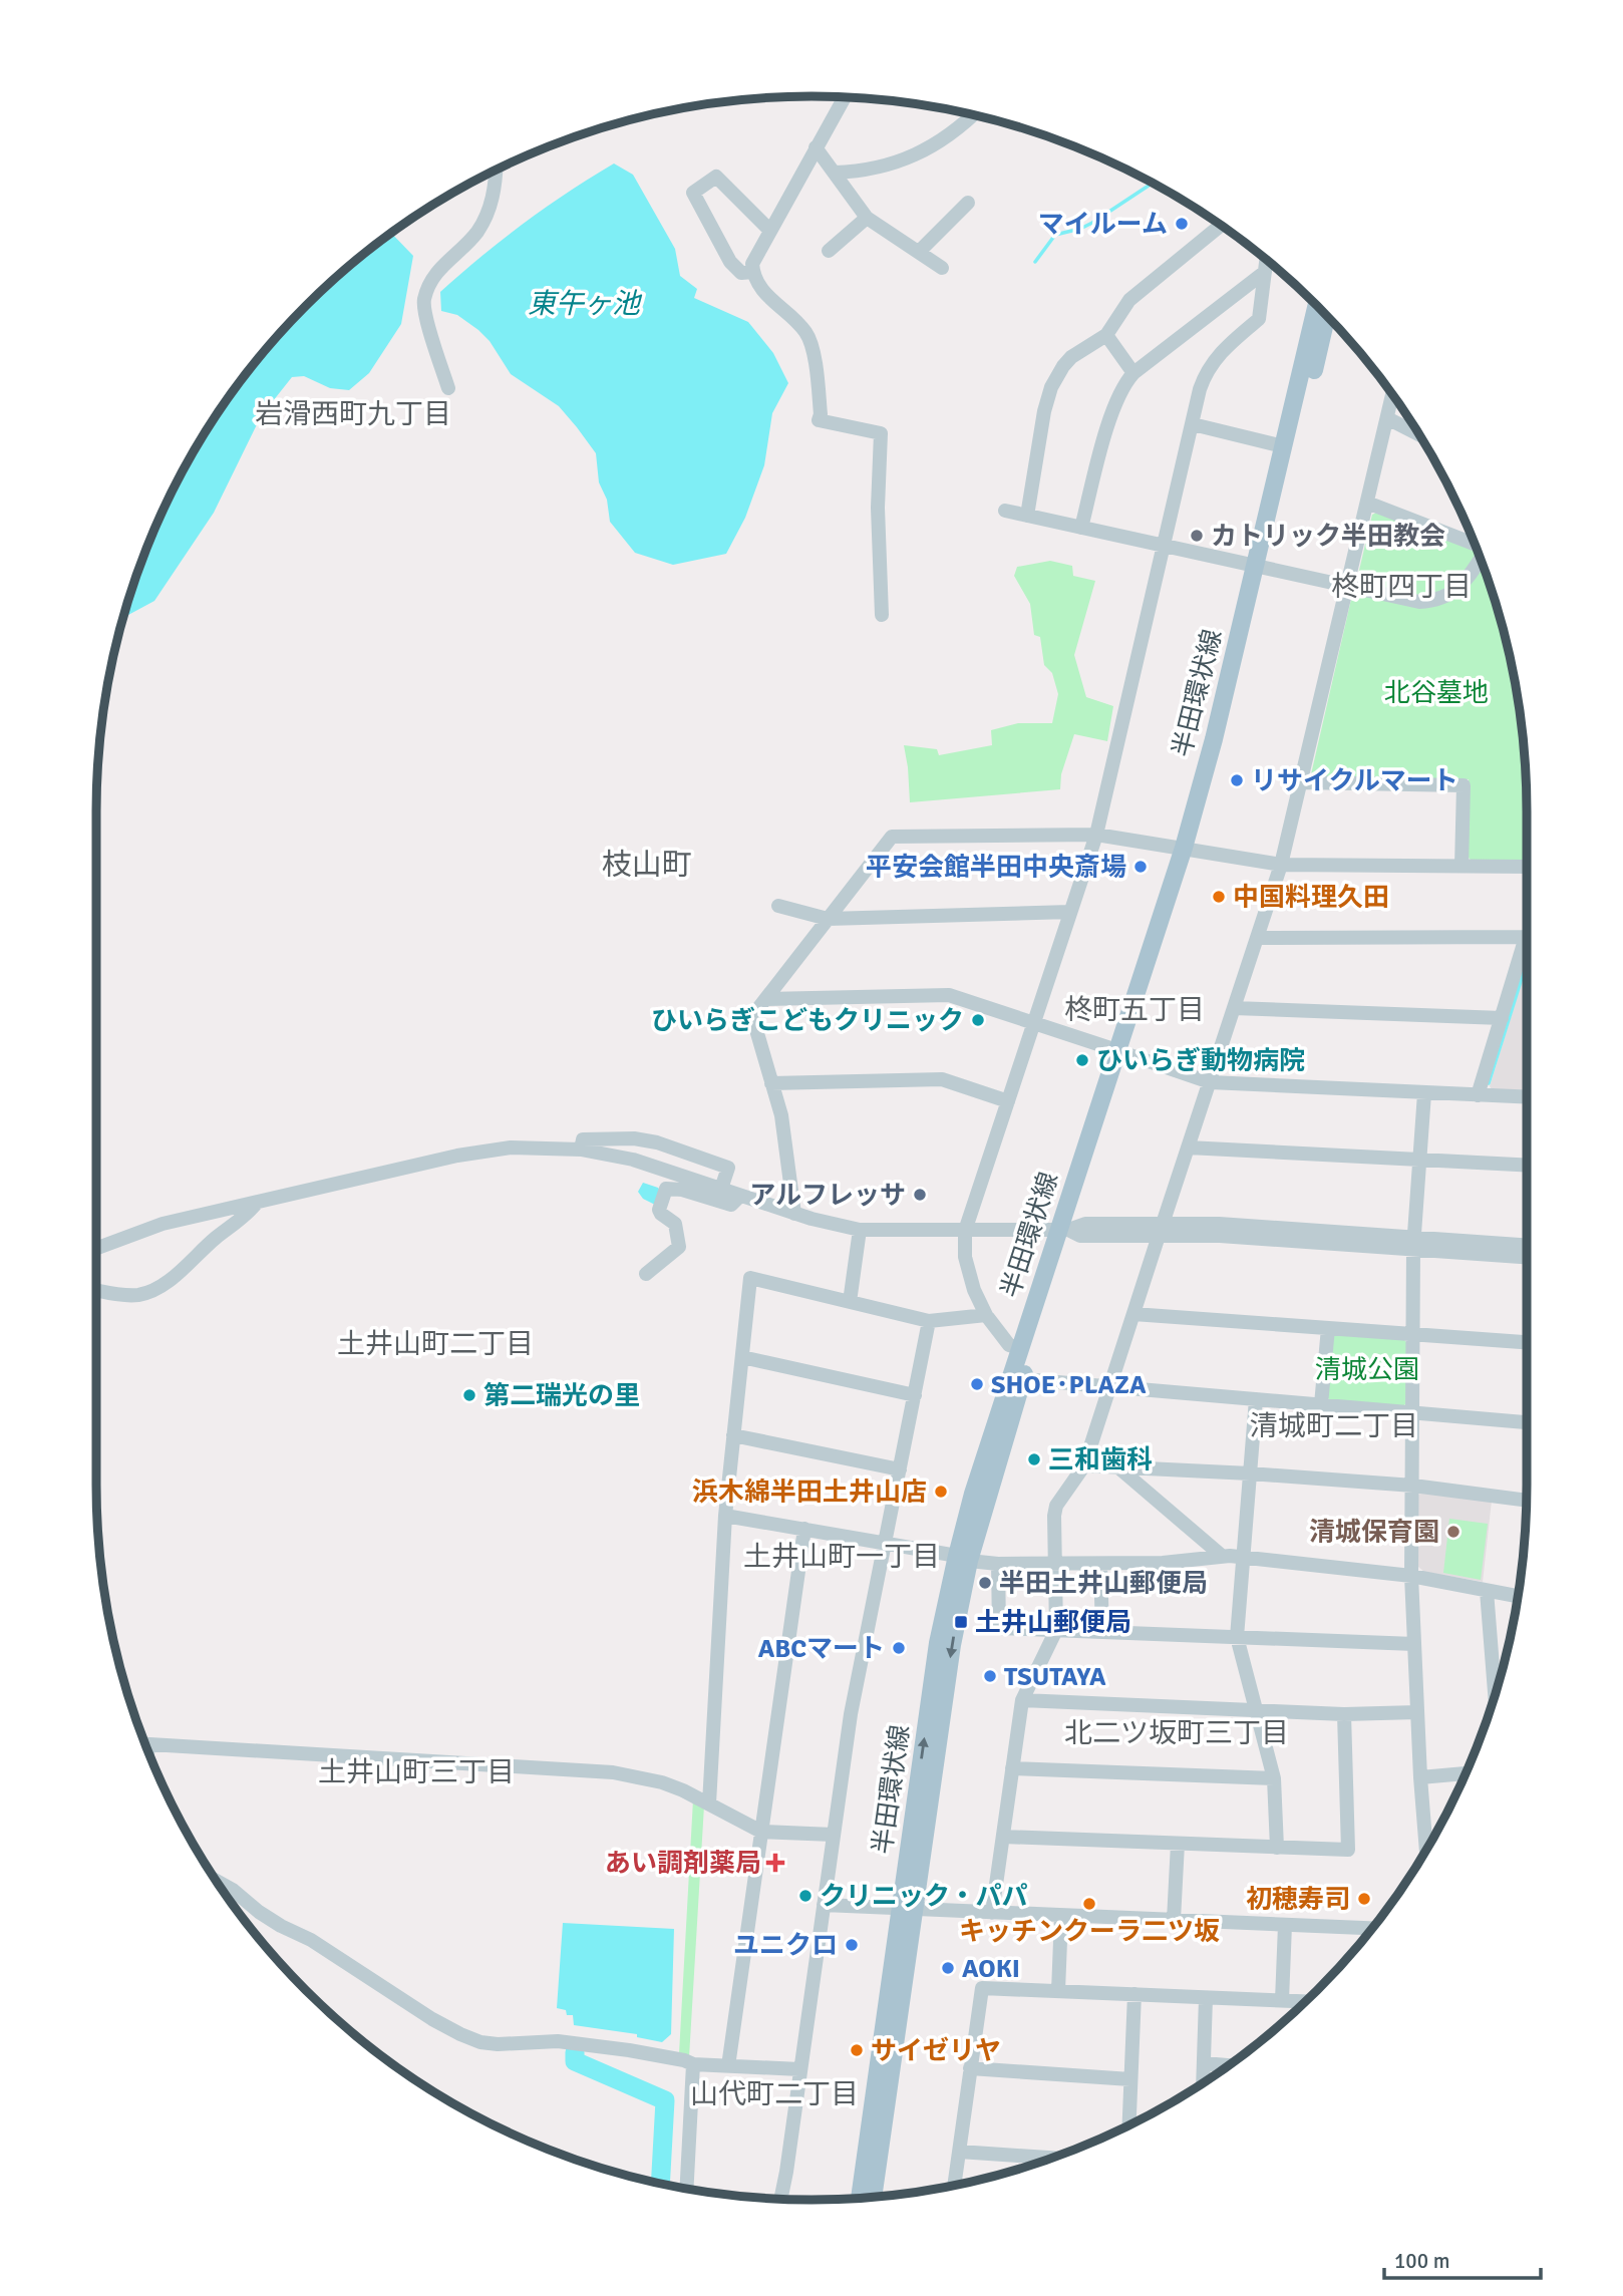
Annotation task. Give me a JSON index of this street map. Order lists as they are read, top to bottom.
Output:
{
  "streets": {
    "main road": ["半田環状線"]
  },
  "districts": [
    "岩滑西町九丁目",
    "柊町四丁目",
    "枝山町",
    "柊町五丁目",
    "土井山町二丁目",
    "清城町二丁目",
    "土井山町一丁目",
    "北二ツ坂町三丁目",
    "土井山町三丁目",
    "山代町二丁目"
  ],
  "water": ["東午ヶ池"],
  "parks": ["北谷墓地", "清城公園"],
  "places": {
    "other": [
      "マイルーム",
      "カトリック半田教会",
      "リサイクルマート",
      "平安会館半田中央斎場",
      "中国料理久田",
      "ひいらぎこどもクリニック",
      "ひいらぎ動物病院",
      "アルフレッサ",
      "SHOE･PLAZA",
      "第二瑞光の里",
      "三和歯科",
      "浜木綿半田土井山店",
      "清城保育園",
      "半田土井山郵便局",
      "ABCマート",
      "TSUTAYA",
      "クリニック・パパ",
      "初穂寿司",
      "キッチンクーラ二ツ坂",
      "ユニクロ",
      "AOKI",
      "サイゼリヤ"
    ],
    "transit": ["土井山郵便局"],
    "health": ["あい調剤薬局"]
  },
  "scale_bar": "100 m"
}
